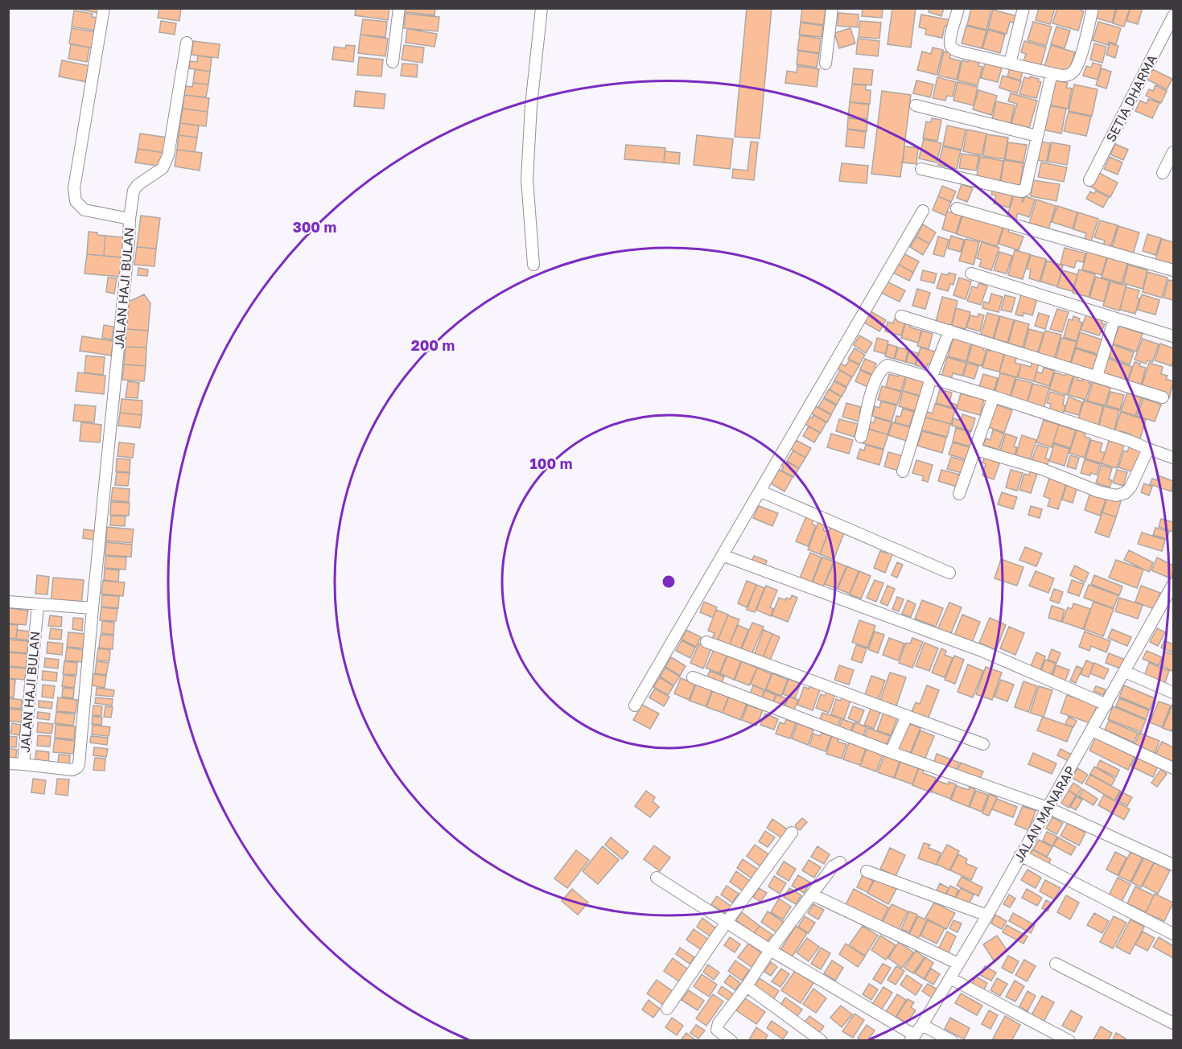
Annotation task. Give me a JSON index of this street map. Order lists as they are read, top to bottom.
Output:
{
  "streets": {
    "street": ["SETIA DHARMA", "JALAN HAJI BULAN", "JALAN MANARAP"]
  },
  "rings": ["300 m", "200 m", "100 m"]
}
